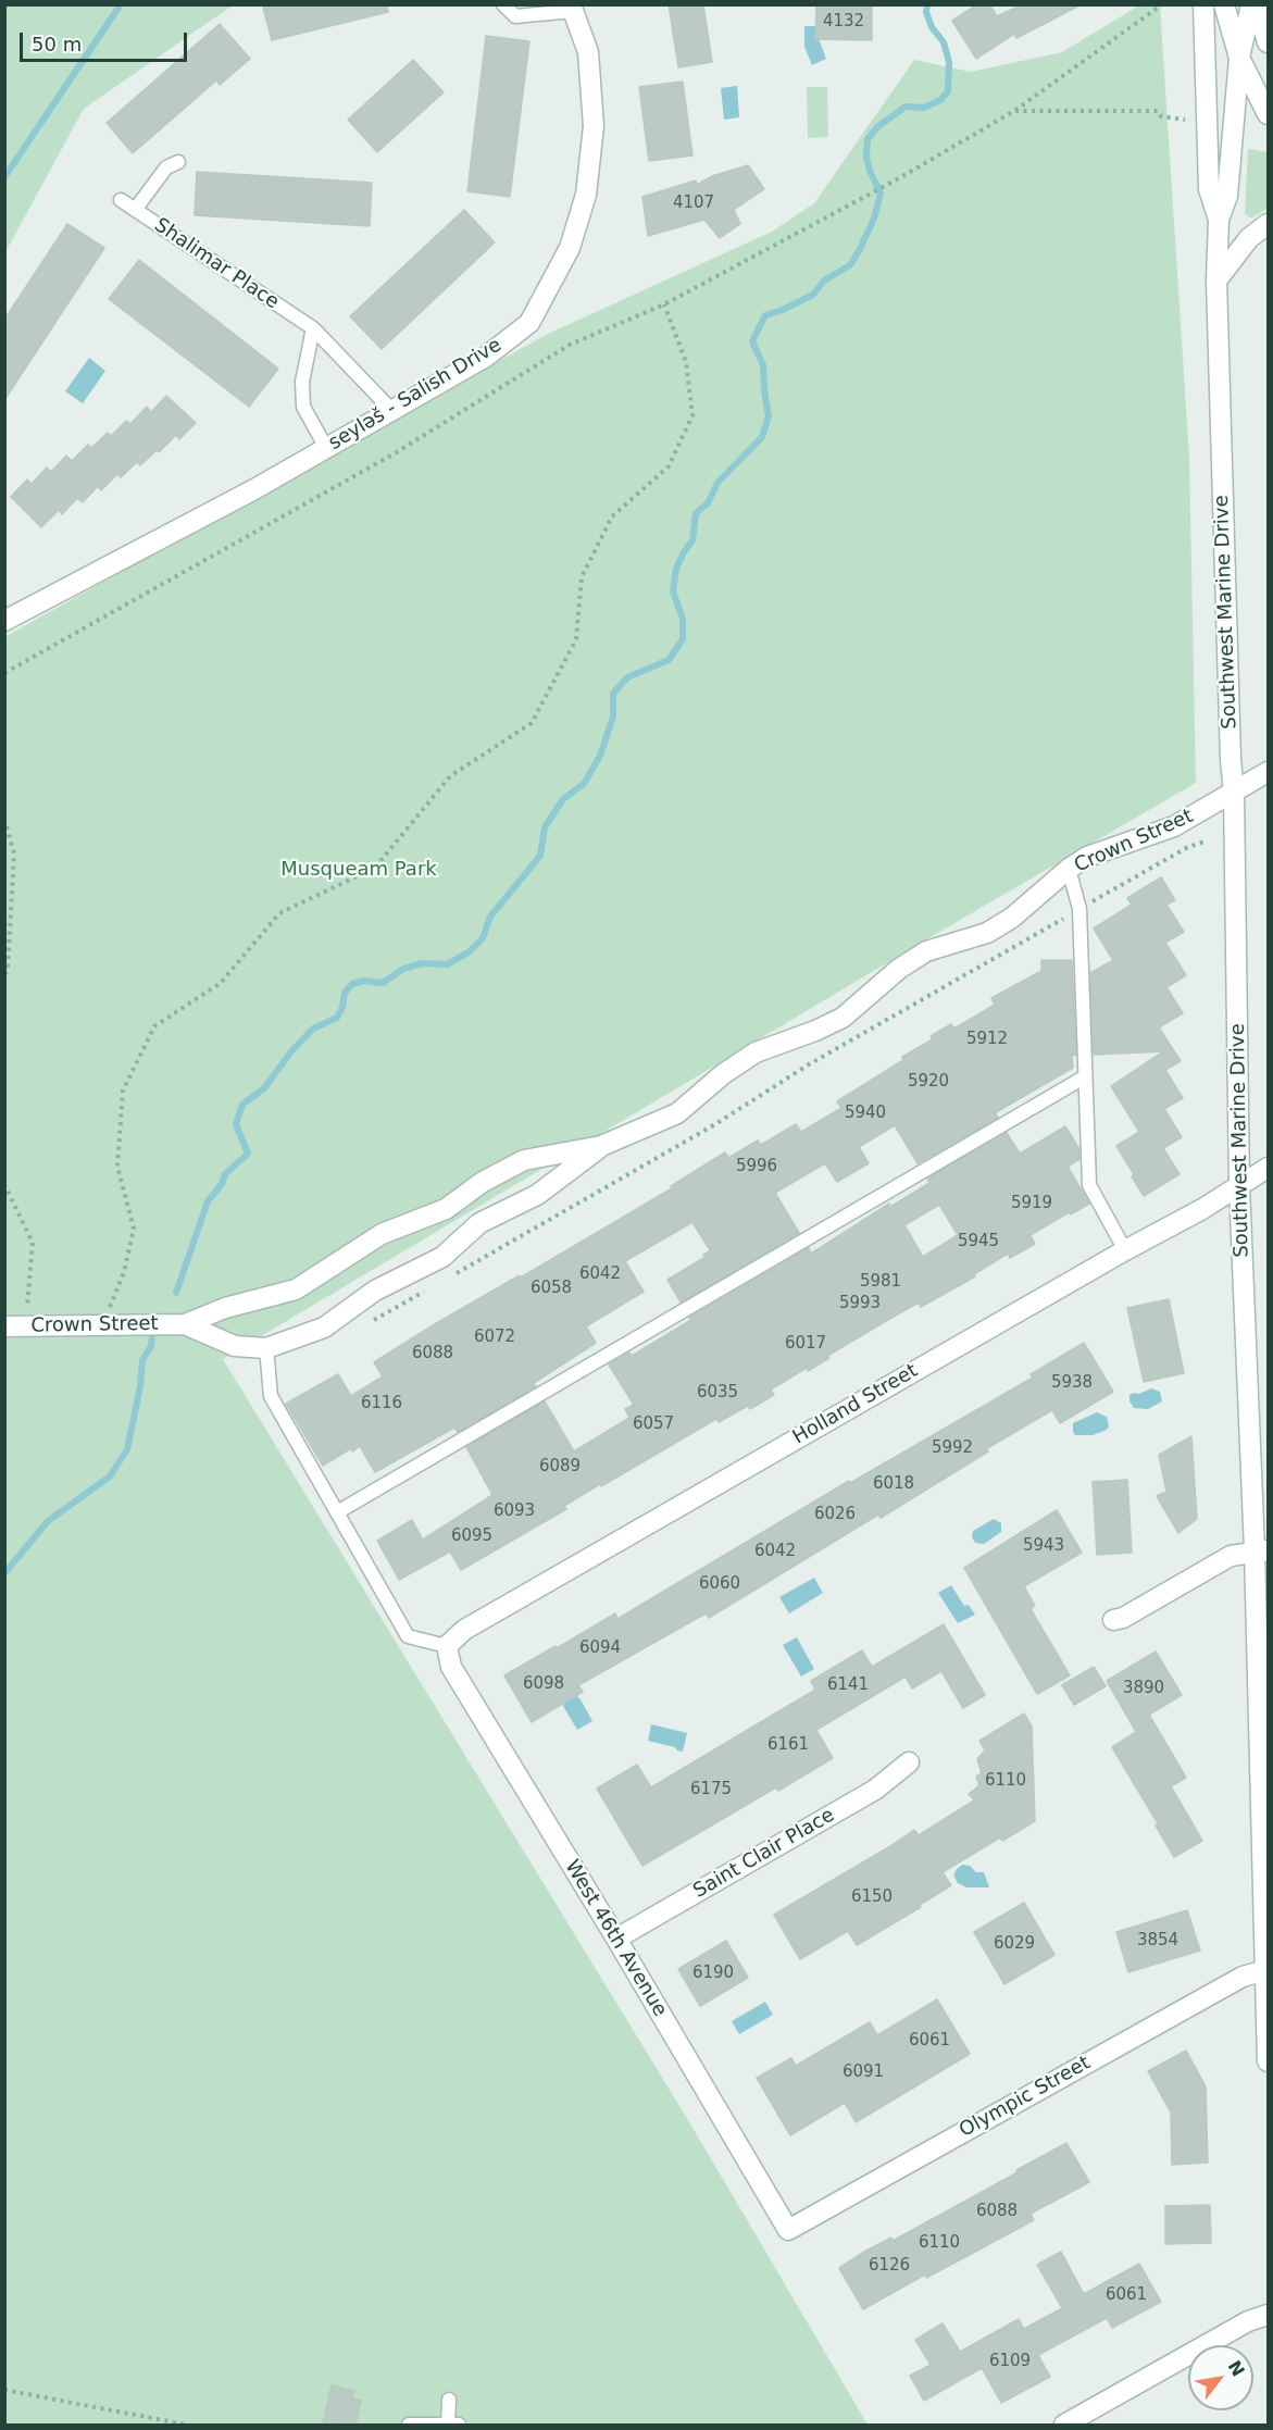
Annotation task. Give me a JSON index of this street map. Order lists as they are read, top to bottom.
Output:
{
  "streets": {
    "street": [
      "seyləš - Salish Drive",
      "Southwest Marine Drive",
      "Crown Street",
      "Holland Street",
      "Saint Clair Place",
      "West 46th Avenue",
      "Olympic Street"
    ],
    "lane": ["Shalimar Place"]
  },
  "crossings": [
    ["Shalimar Place", "seyləš - Salish Drive"],
    ["Southwest Marine Drive", "Crown Street"],
    ["Southwest Marine Drive", "Holland Street"],
    ["Southwest Marine Drive", "Olympic Street"],
    ["Holland Street", "West 46th Avenue"],
    ["Saint Clair Place", "West 46th Avenue"],
    ["West 46th Avenue", "Olympic Street"]
  ],
  "parks": ["Musqueam Park"],
  "house_numbers": [
    "4132",
    "4107",
    "5912",
    "5920",
    "5940",
    "5996",
    "5919",
    "5945",
    "6042",
    "5981",
    "6058",
    "5993",
    "6072",
    "6017",
    "6088",
    "5938",
    "6035",
    "6116",
    "6057",
    "5992",
    "6089",
    "6018",
    "6093",
    "6026",
    "6095",
    "5943",
    "6042",
    "6060",
    "6094",
    "6098",
    "6141",
    "3890",
    "6161",
    "6110",
    "6175",
    "6150",
    "3854",
    "6029",
    "6190",
    "6061",
    "6091",
    "6088",
    "6110",
    "6126",
    "6061",
    "6109"
  ],
  "scale_bar": "50 m",
  "north": "top right"
}
